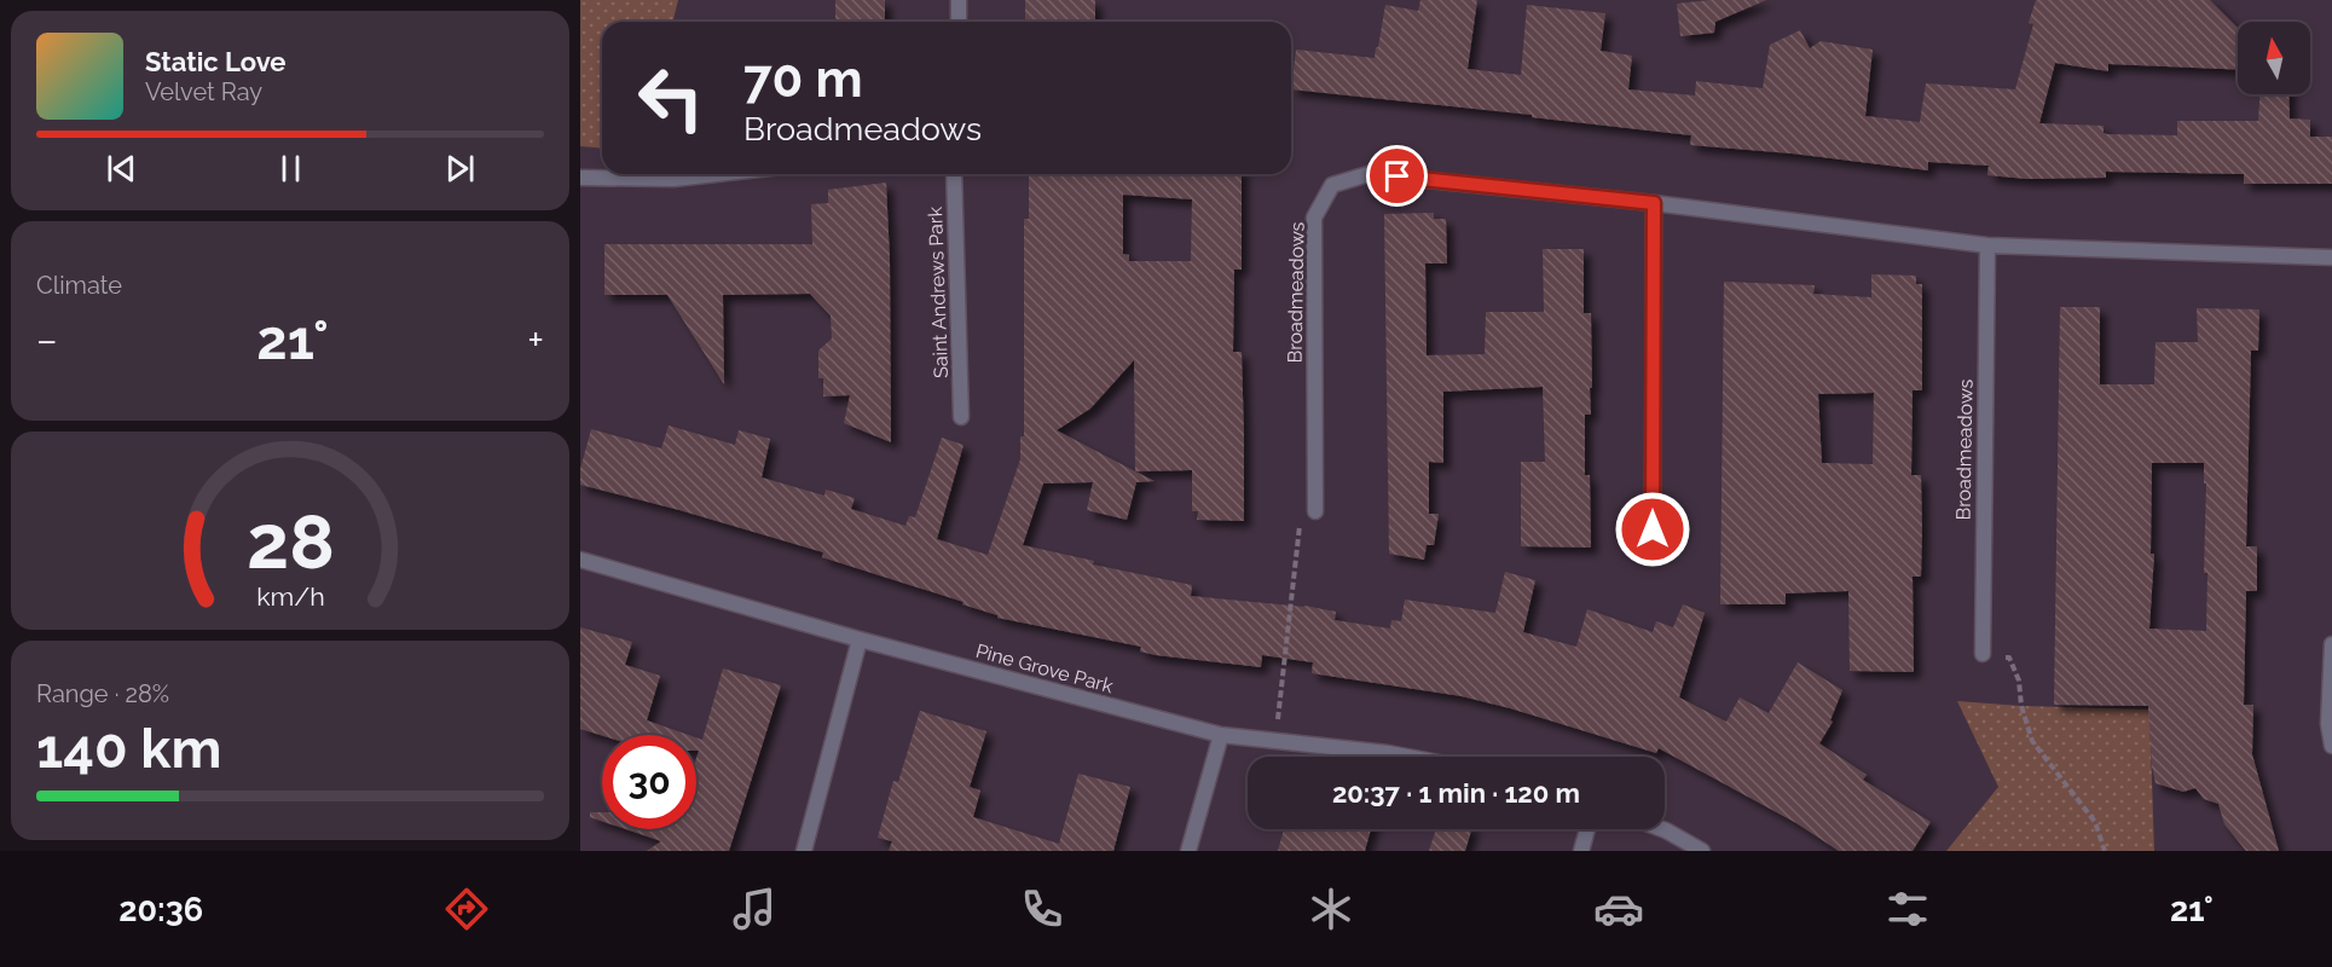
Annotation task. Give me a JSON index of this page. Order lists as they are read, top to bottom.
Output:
{
  "streets": {
    "street": ["Saint Andrews Park", "Broadmeadows", "Pine Grove Park"]
  },
  "north": "top",
  "page": {
    "turn": ["70 m", "Broadmeadows"],
    "song": ["Static Love", "Velvet Ray"],
    "tile": [
      "Climate",
      ["Range · 28%", "140 km"]
    ],
    "heat": ["−", "21°", "+"],
    "limit": "30",
    "trip": "20:37 · 1 min · 120 m",
    "tabs": ["20:36", "21°"],
    "gauge": ["28", "km/h"]
  }
}
